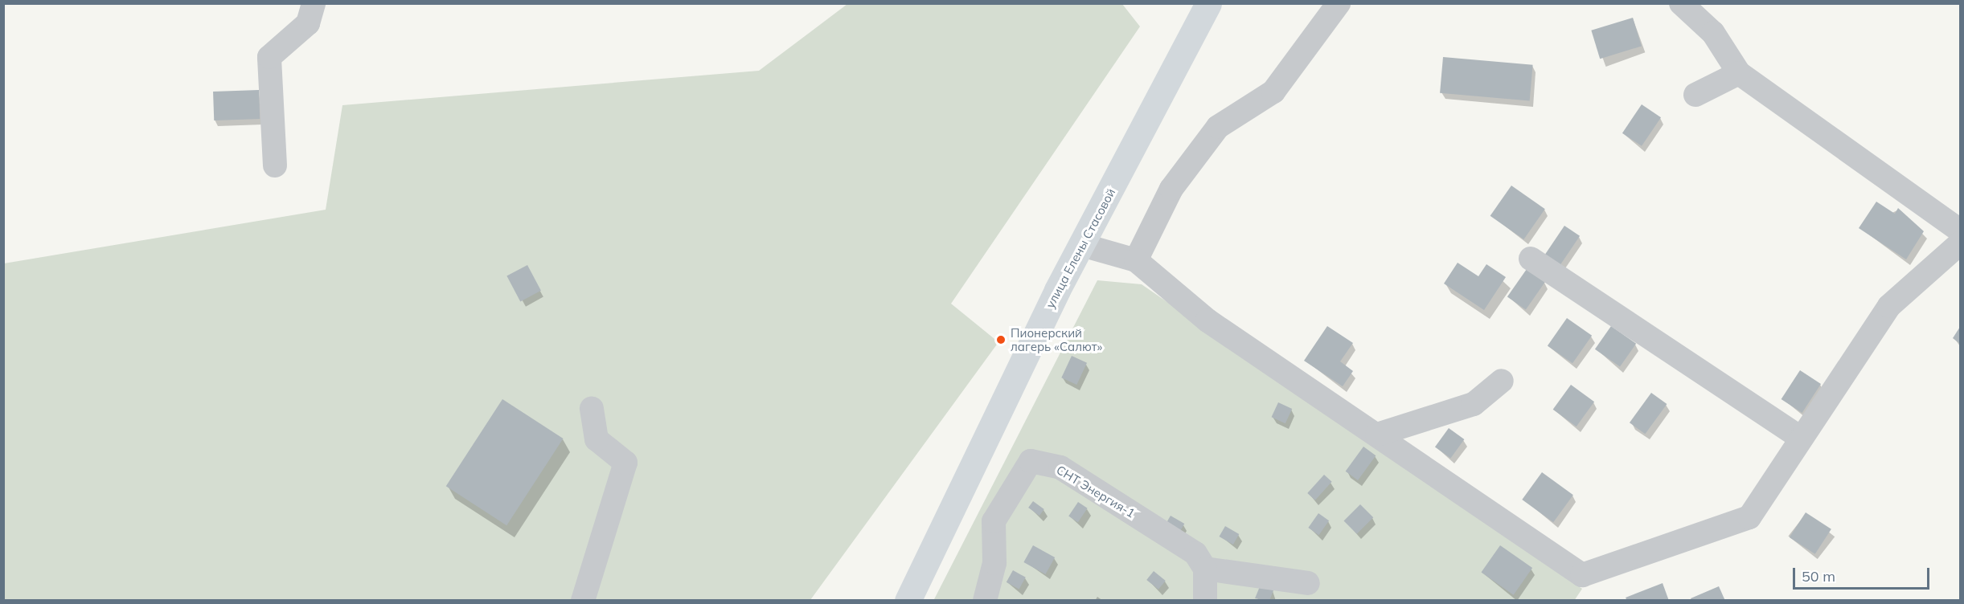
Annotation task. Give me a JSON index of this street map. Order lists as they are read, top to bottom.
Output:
{
  "streets": {
    "main road": ["улица Елены Стасовой"],
    "street": ["СНТ Энергия-1"]
  },
  "places": ["Пионерский лагерь «Салют»"],
  "scale_bar": "50 m"
}
